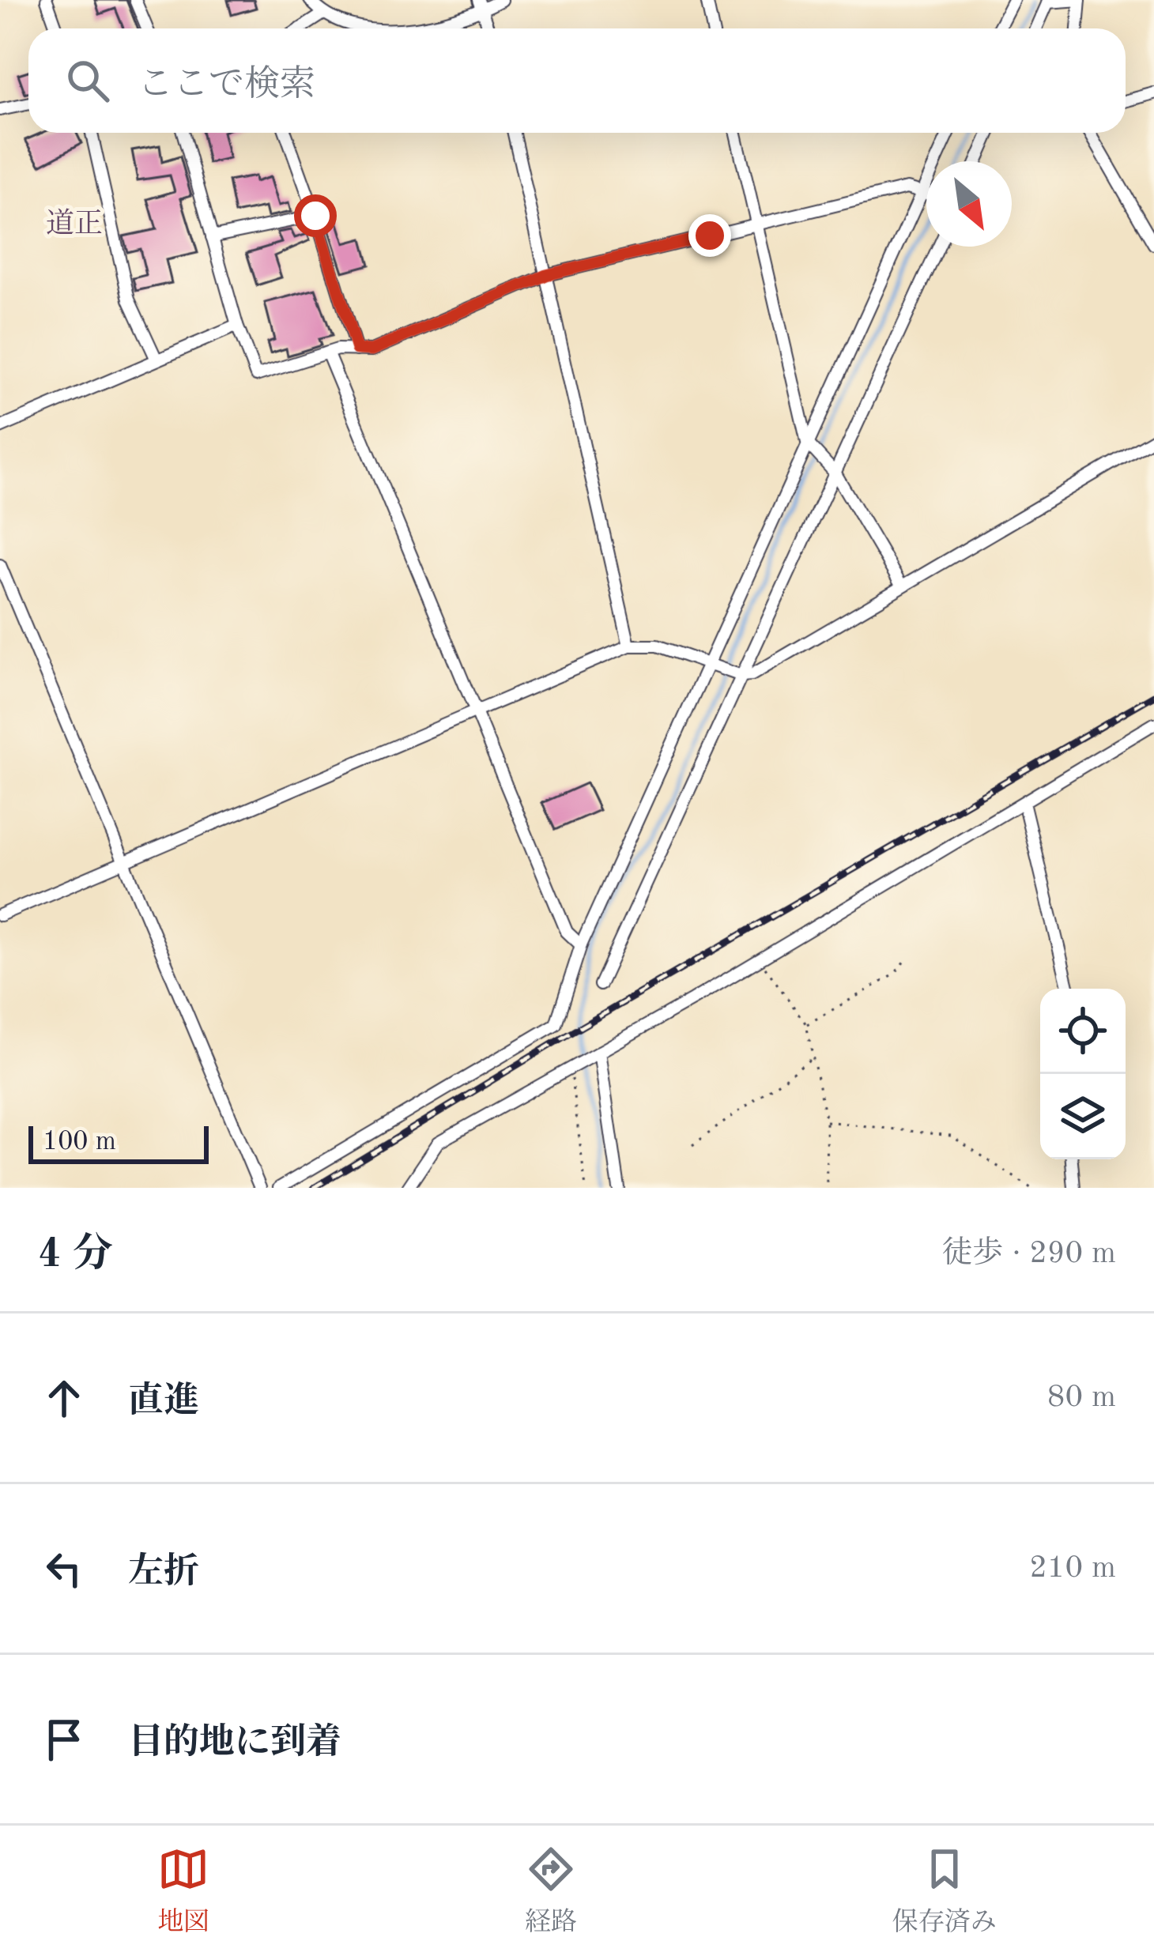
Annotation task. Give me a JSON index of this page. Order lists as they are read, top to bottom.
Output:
{
  "districts": ["道正"],
  "scale_bar": "100 m",
  "north": "bottom right",
  "page": {
    "search": "ここで検索",
    "scale": "100 m",
    "heading": ["4 分", "徒歩 · 290 m"],
    "list": [
      ["直進", "80 m"],
      ["左折", "210 m"],
      "目的地に到着"
    ],
    "nav": ["地図", "経路", "保存済み"]
  }
}
